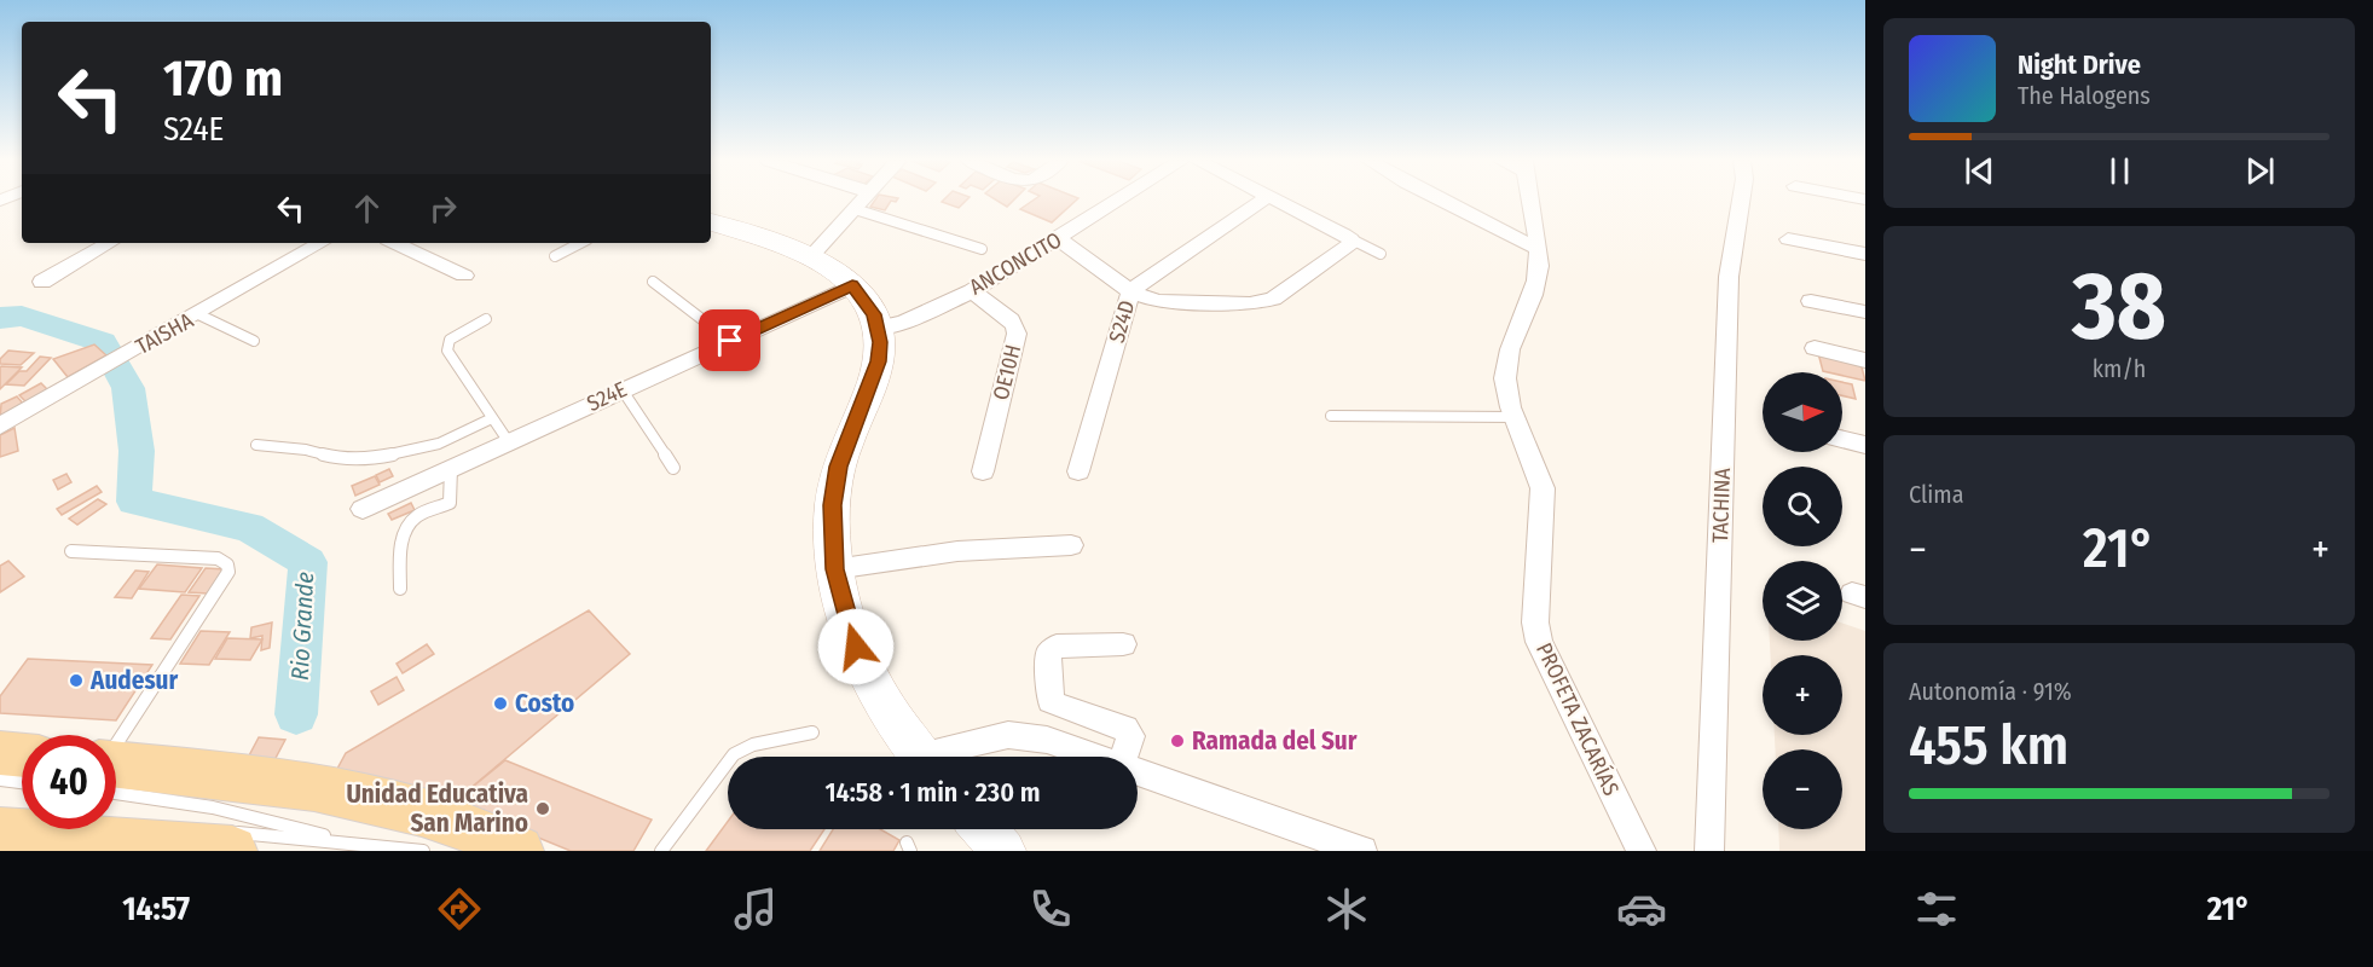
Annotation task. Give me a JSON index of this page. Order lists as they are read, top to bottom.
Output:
{
  "streets": {
    "street": [
      "ANCONCITO",
      "S24D",
      "TAISHA",
      "OE10H",
      "S24E",
      "TACHINA",
      "PROFETA ZACARÍAS"
    ]
  },
  "crossings": [
    ["ANCONCITO", "OE10H"]
  ],
  "water": ["Rio Grande"],
  "places": [
    "Audesur",
    "Costo",
    "Ramada del Sur",
    "Unidad Educativa San Marino"
  ],
  "north": "right",
  "page": {
    "turn": ["170 m", "S24E"],
    "song": ["Night Drive", "The Halogens"],
    "tile": [
      ["38", "km/h"],
      "Clima",
      ["Autonomía · 91%", "455 km"]
    ],
    "map_buttons": ["+", "−"],
    "heat": ["−", "21°", "+"],
    "limit": "40",
    "trip": "14:58 · 1 min · 230 m",
    "tabs": ["14:57", "21°"]
  }
}
